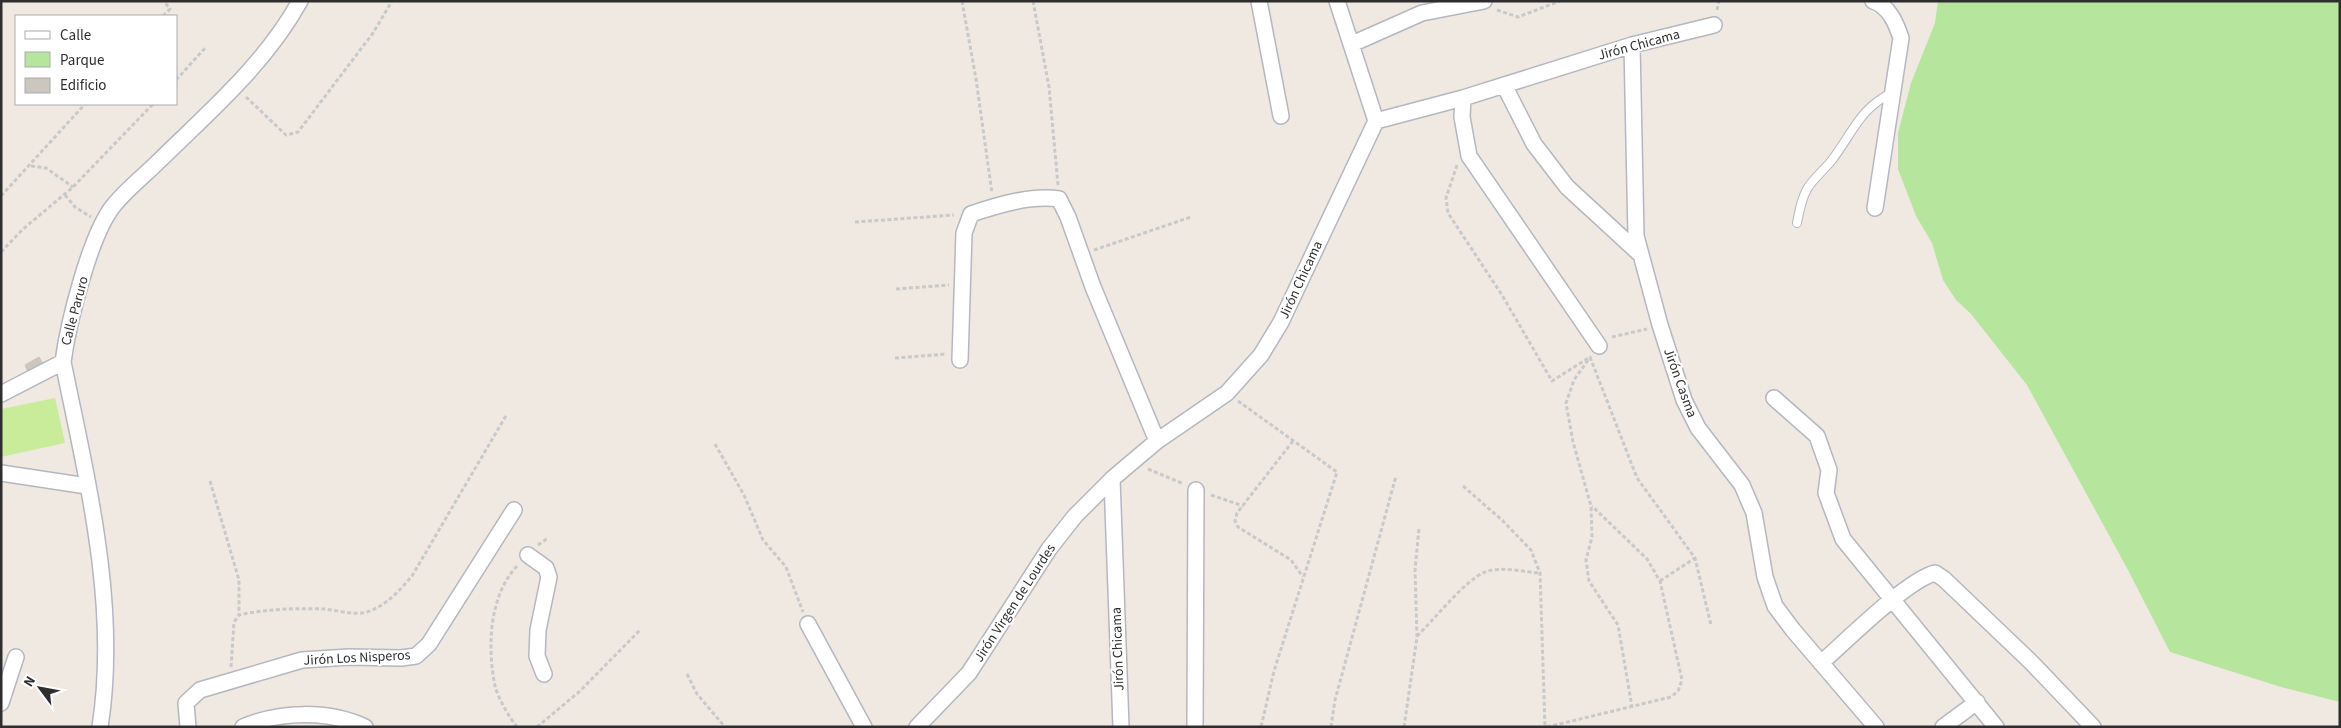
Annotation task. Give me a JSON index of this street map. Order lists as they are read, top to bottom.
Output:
{
  "streets": {
    "street": [
      "Jirón Chicama",
      "Calle Paruro",
      "Jirón Casma",
      "Jirón Virgen de Lourdes",
      "Jirón Los Nisperos"
    ]
  },
  "crossings": [
    ["Jirón Chicama", "Jirón Casma"],
    ["Jirón Chicama", "Jirón Virgen de Lourdes"]
  ],
  "legend": ["Calle", "Parque", "Edificio"],
  "north": "top left"
}
